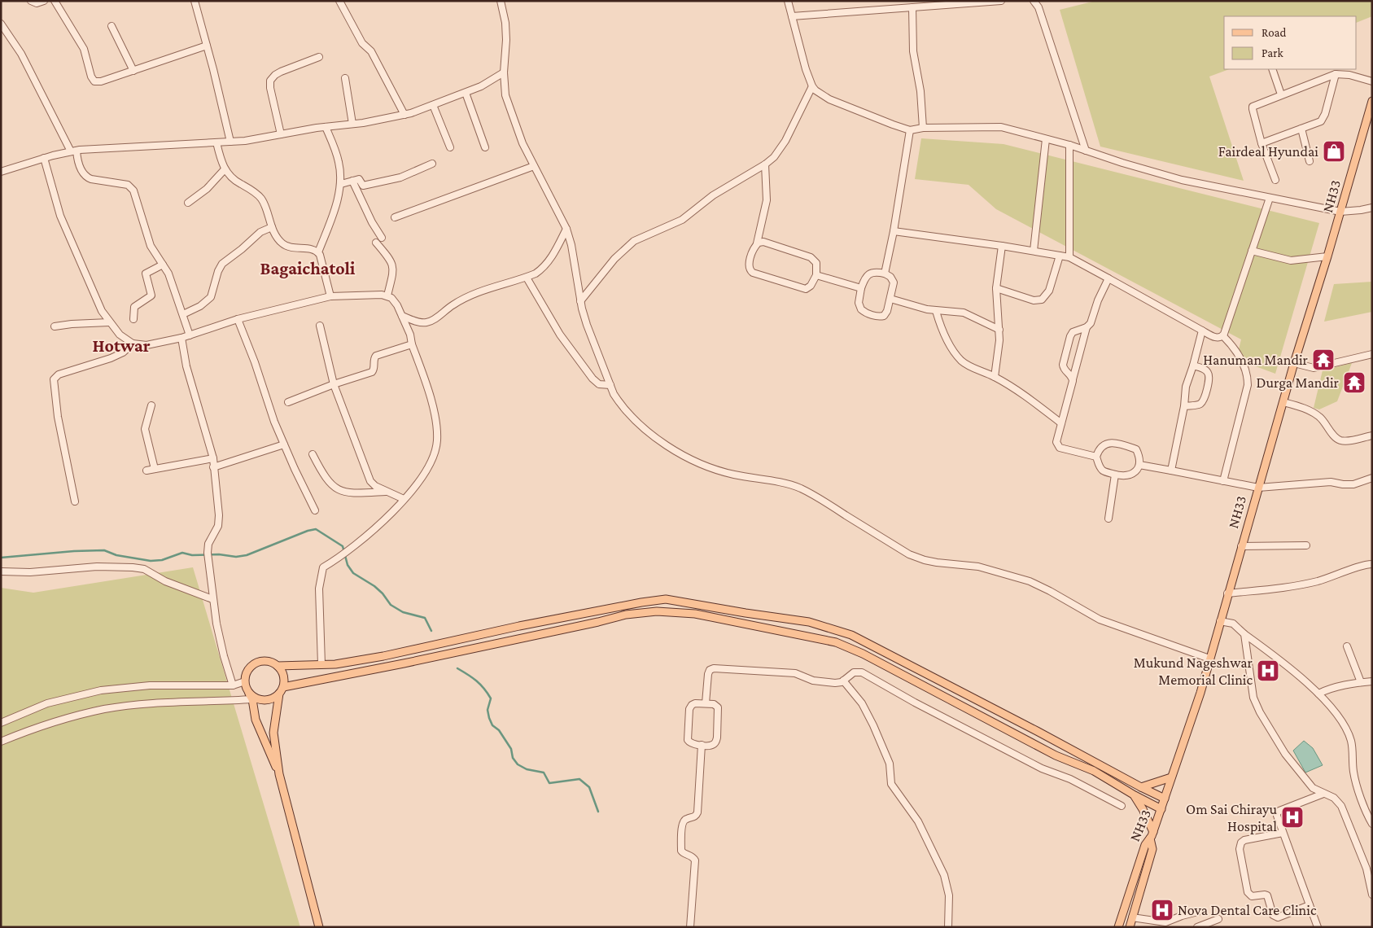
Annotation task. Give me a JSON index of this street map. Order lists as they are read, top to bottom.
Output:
{
  "streets": {
    "main road": ["NH33"]
  },
  "districts": ["Bagaichatoli", "Hotwar"],
  "places": {
    "shop": ["Fairdeal Hyundai"],
    "temple": ["Hanuman Mandir", "Durga Mandir"],
    "hospital": ["Mukund Nageshwar Memorial Clinic", "Om Sai Chirayu Hospital", "Nova Dental Care Clinic"]
  },
  "legend": ["Road", "Park"]
}
